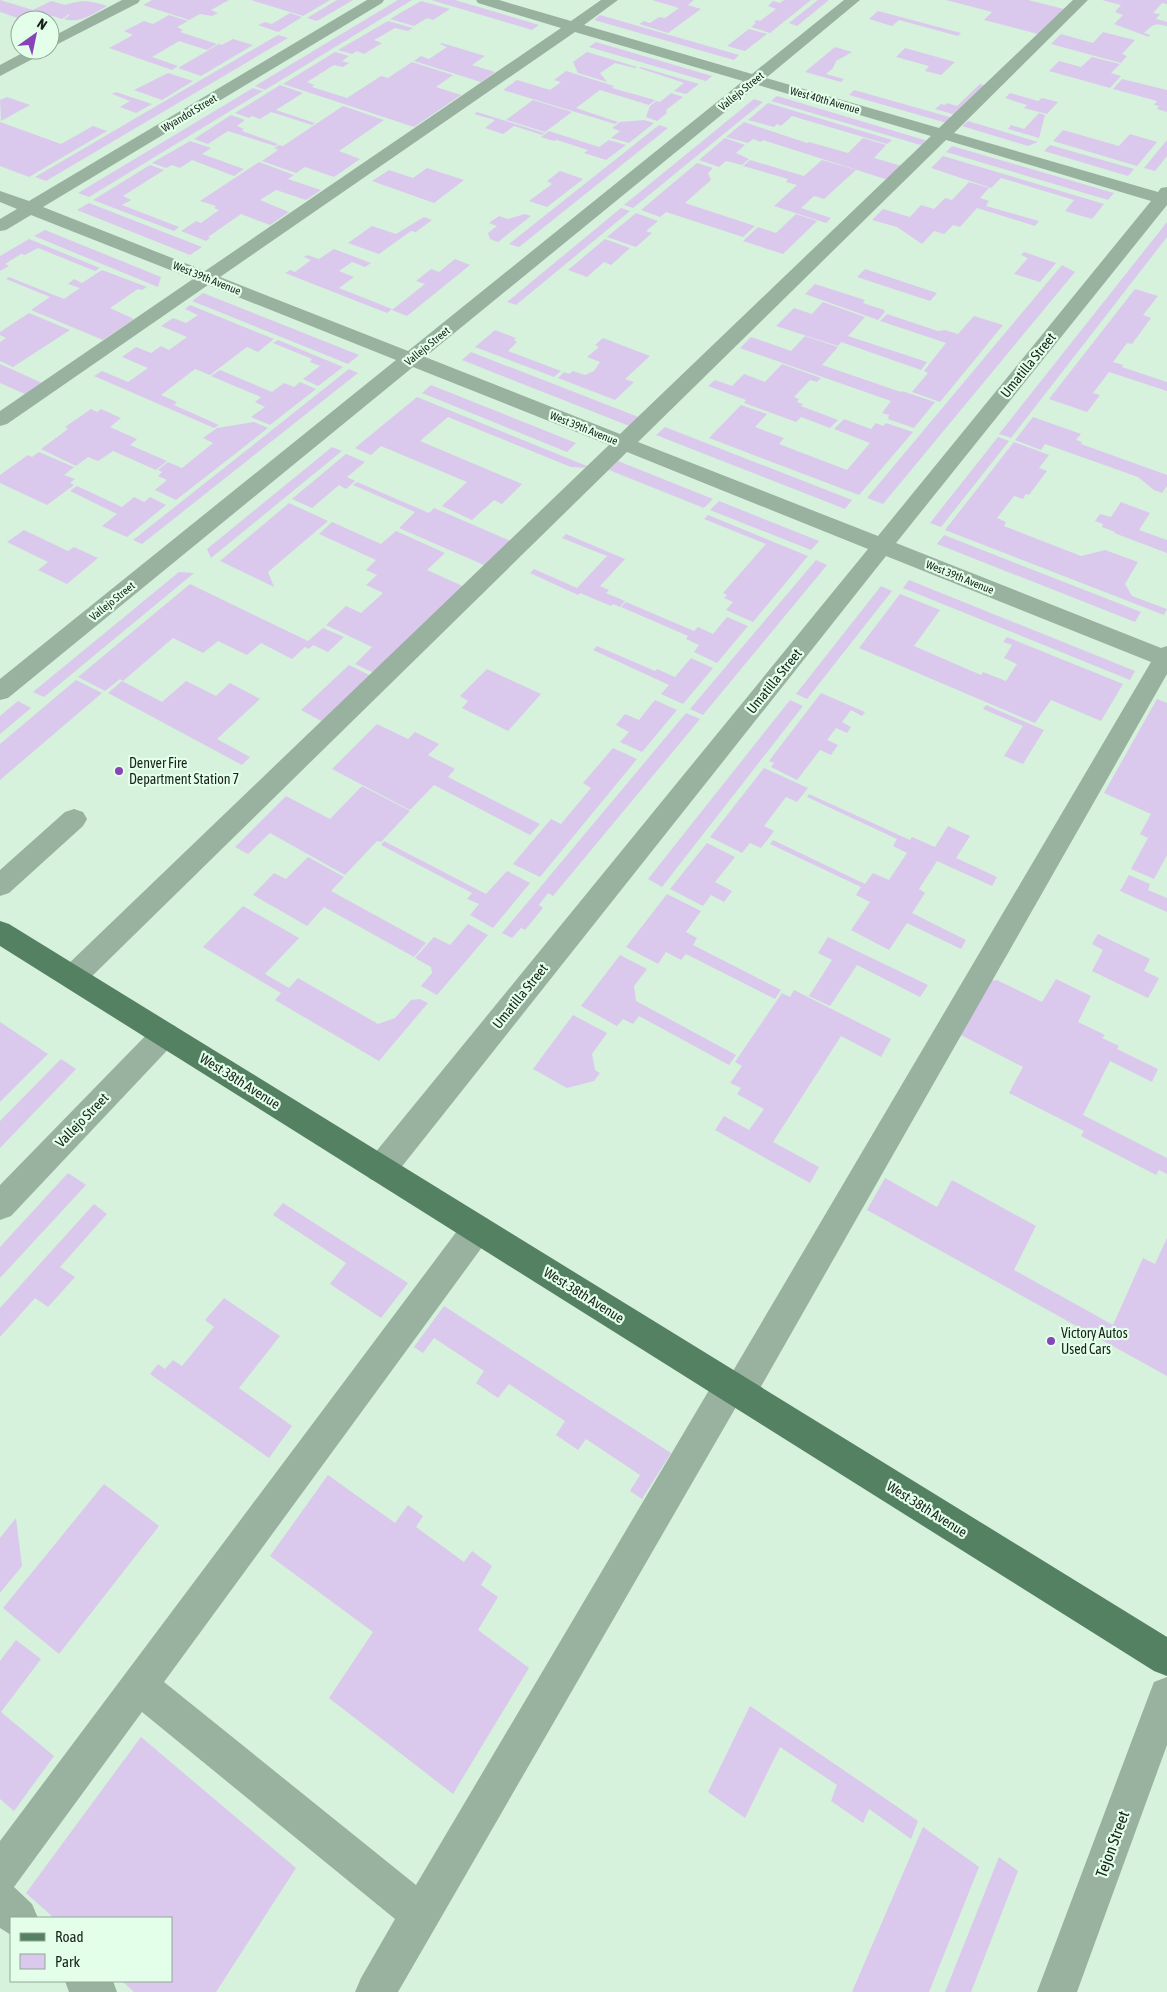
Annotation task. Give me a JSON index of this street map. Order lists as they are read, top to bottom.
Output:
{
  "streets": {
    "main road": ["West 38th Avenue"],
    "street": [
      "Vallejo Street",
      "West 40th Avenue",
      "Wyandot Street",
      "West 39th Avenue",
      "Umatilla Street",
      "Tejon Street"
    ]
  },
  "crossings": [
    ["Vallejo Street", "West 40th Avenue"],
    ["Vallejo Street", "West 39th Avenue"],
    ["Vallejo Street", "West 38th Avenue"],
    ["West 40th Avenue", "Umatilla Street"],
    ["Wyandot Street", "West 39th Avenue"],
    ["West 39th Avenue", "Umatilla Street"],
    ["Umatilla Street", "West 38th Avenue"]
  ],
  "places": ["Denver Fire Department Station 7", "Victory Autos Used Cars"],
  "legend": ["Road", "Park"],
  "north": "top right"
}
